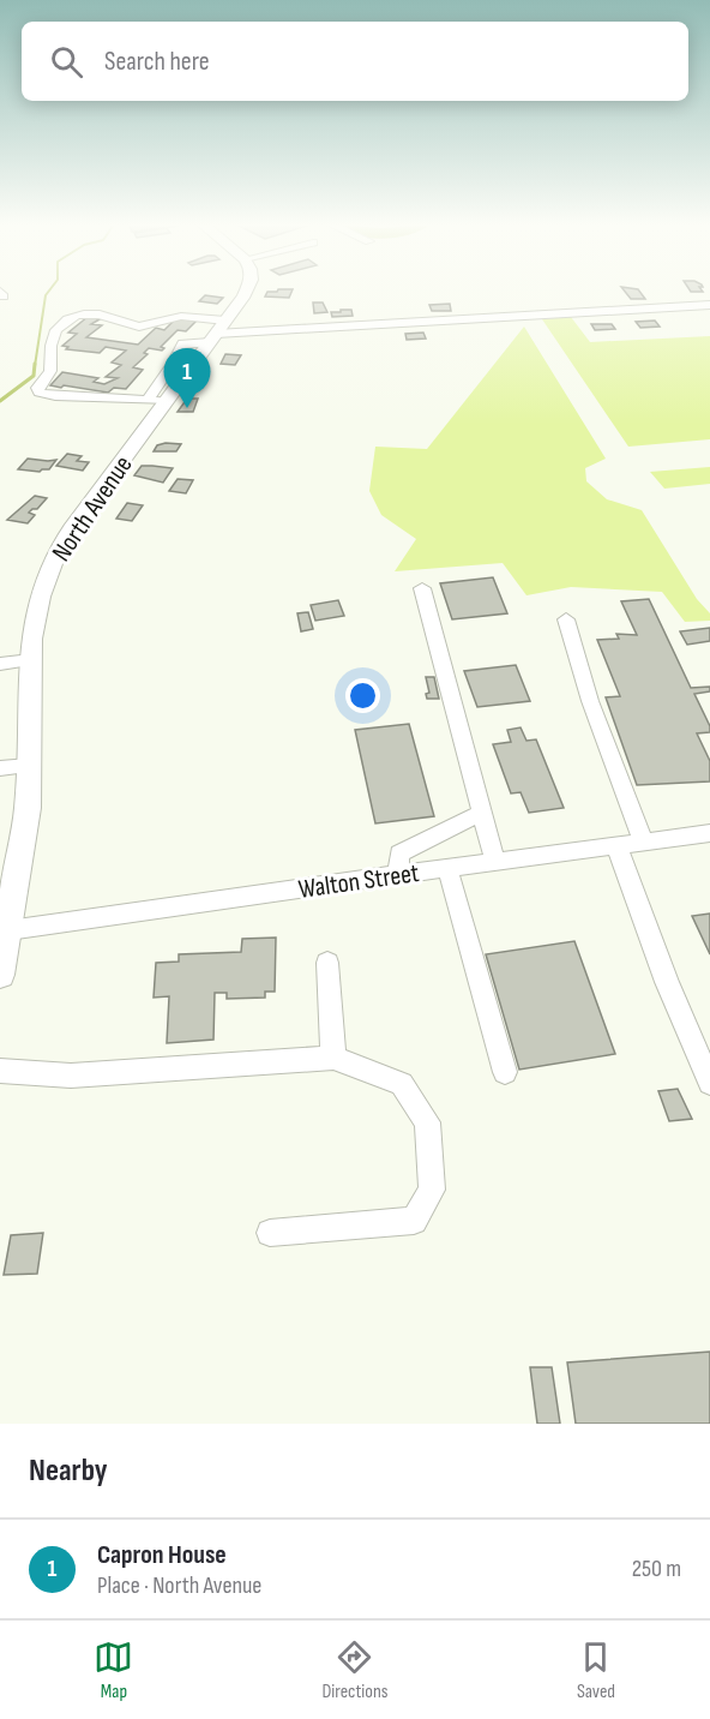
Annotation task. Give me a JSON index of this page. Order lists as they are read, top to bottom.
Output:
{
  "streets": {
    "main road": ["North Avenue"],
    "street": ["Walton Street"]
  },
  "crossings": [
    ["North Avenue", "Walton Street"]
  ],
  "page": {
    "search": "Search here",
    "pins": "1",
    "heading": "Nearby",
    "list": [
      {
        "mark": "1",
        "name": "Capron House",
        "note": "Place · North Avenue",
        "value": "250 m"
      }
    ],
    "nav": ["Map", "Directions", "Saved"]
  }
}
